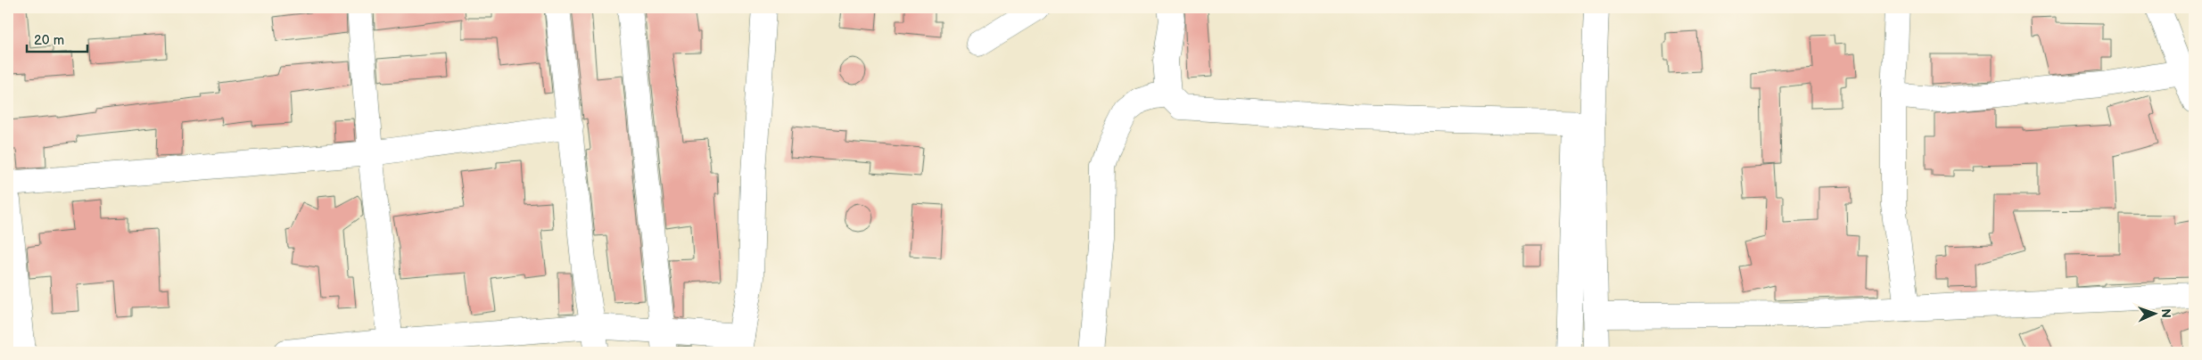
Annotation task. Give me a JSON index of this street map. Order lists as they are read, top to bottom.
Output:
{
  "scale_bar": "20 m",
  "north": "right"
}
